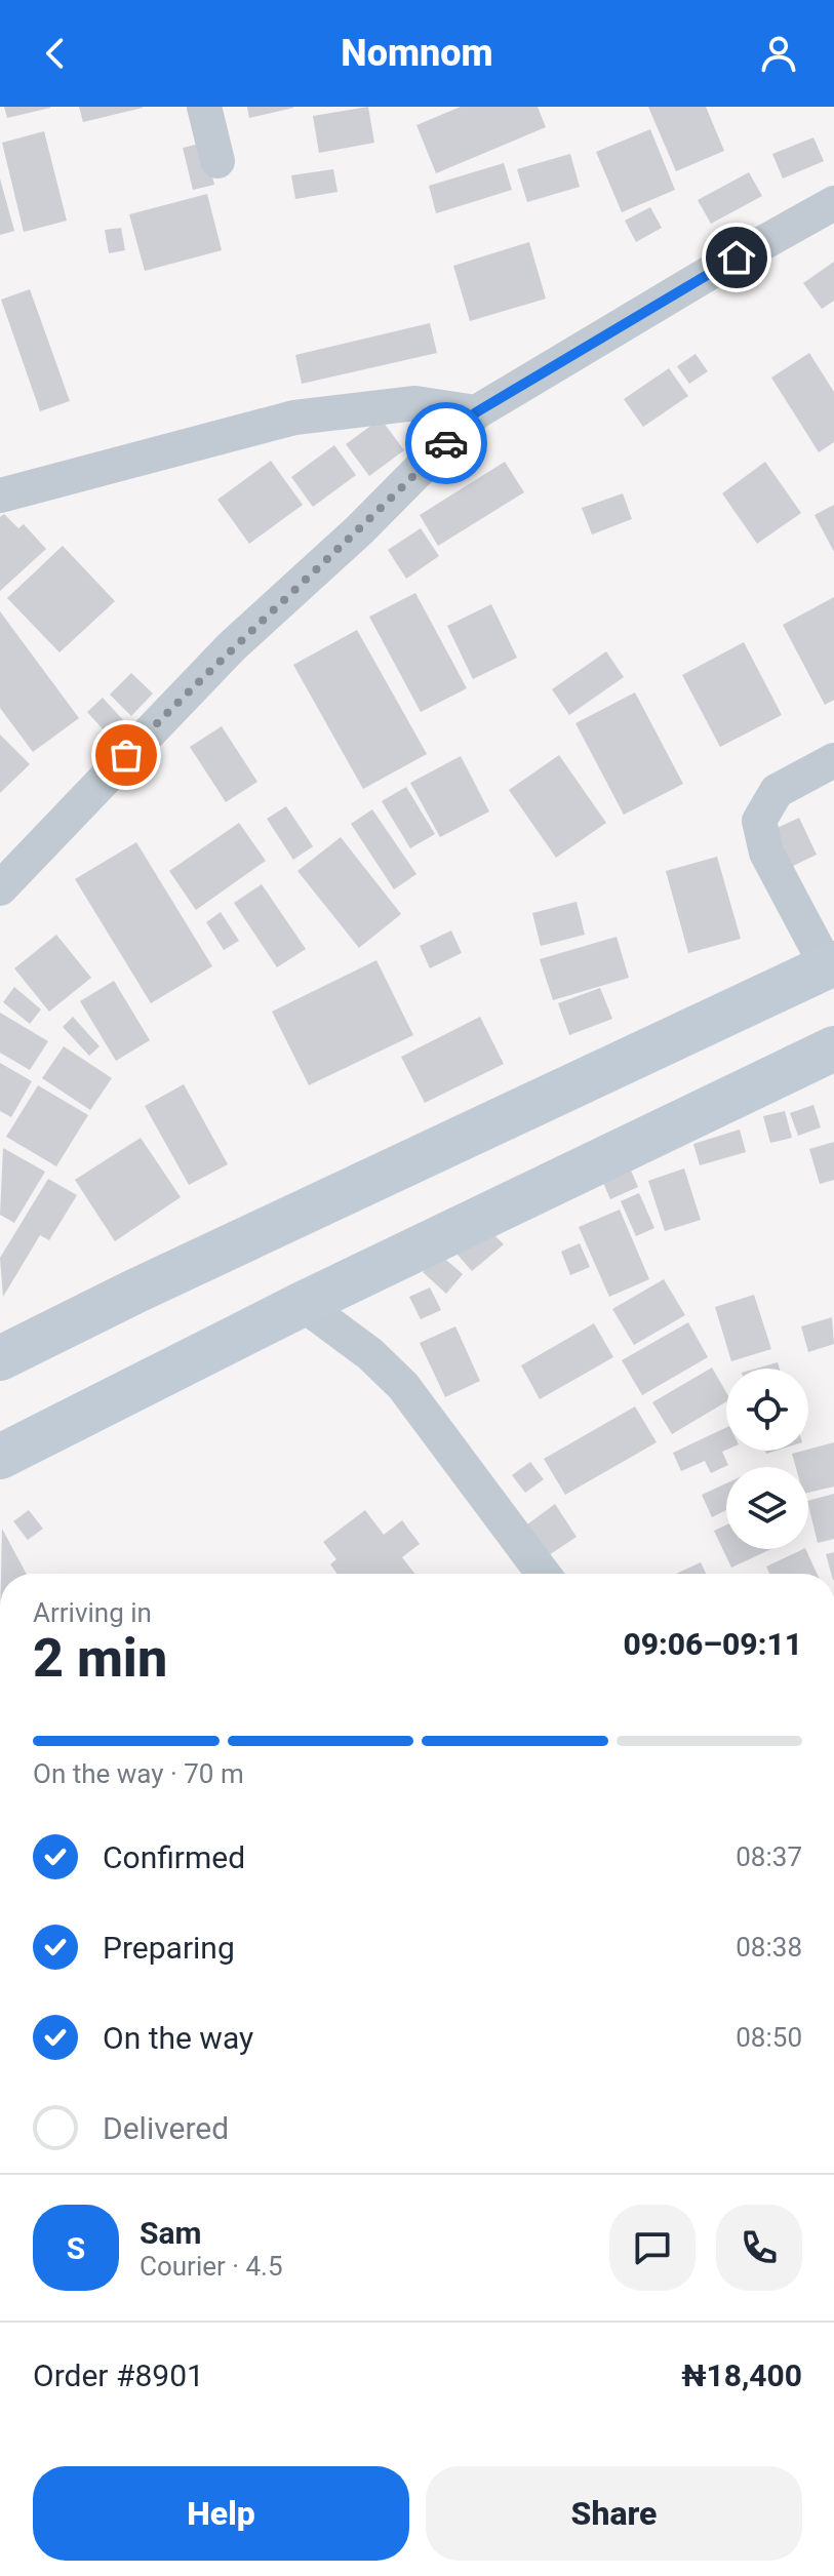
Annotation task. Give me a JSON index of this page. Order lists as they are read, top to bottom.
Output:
{
  "page": {
    "header": "Nomnom",
    "heading": ["2 min", "Arriving in", "09:06–09:11"],
    "panel": [
      "Sam",
      "Courier · 4.5",
      "Order #8901",
      "₦18,400"
    ],
    "bar": "On the way · 70 m",
    "list": [
      ["Confirmed", "08:37"],
      ["Preparing", "08:38"],
      ["On the way", "08:50"],
      "Delivered"
    ],
    "round": "S",
    "buttons": ["Help", "Share"]
  }
}
